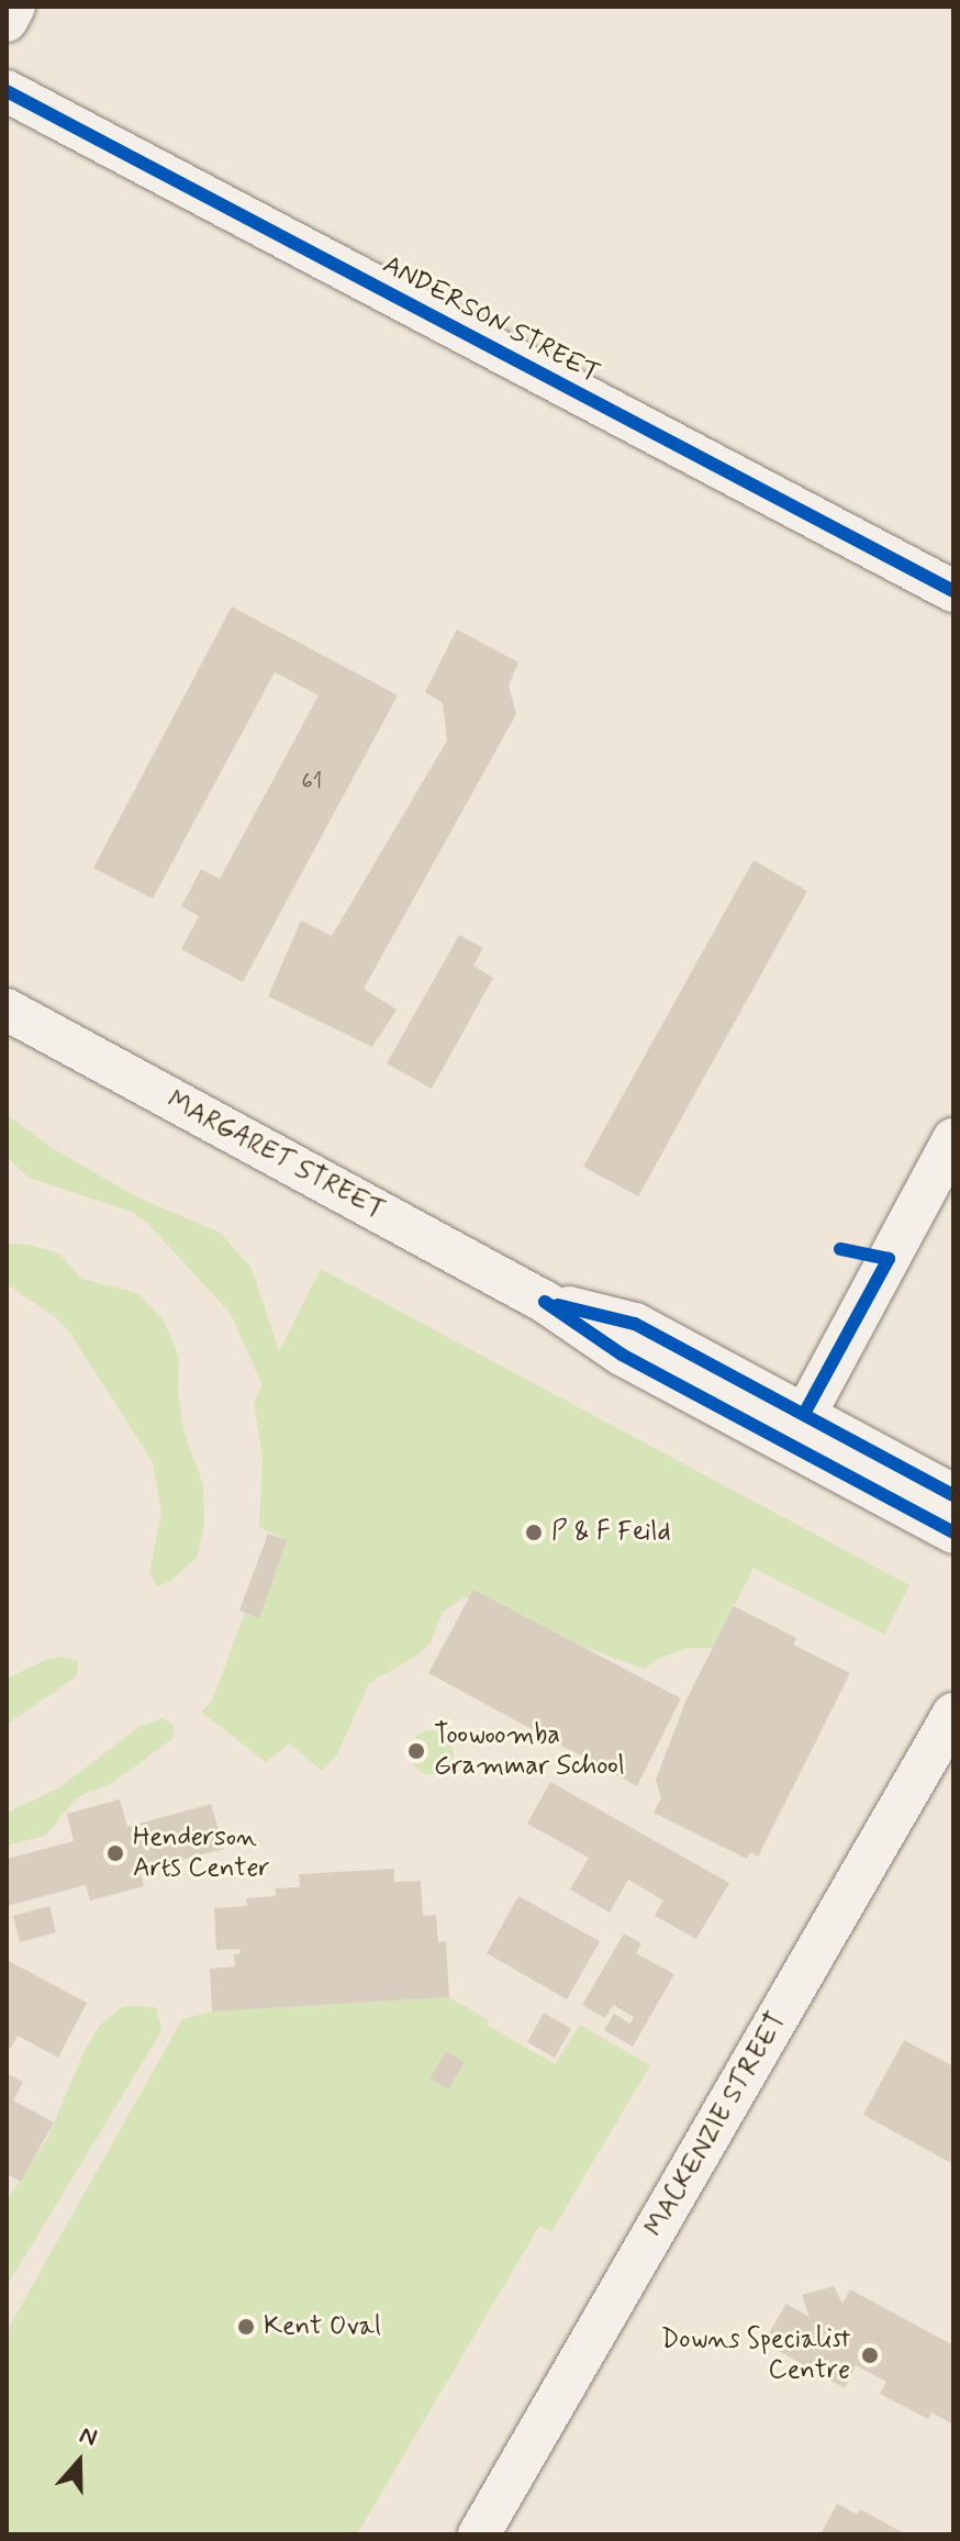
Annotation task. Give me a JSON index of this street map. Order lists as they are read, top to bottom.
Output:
{
  "streets": {
    "street": ["ANDERSON STREET", "MARGARET STREET", "MACKENZIE STREET"]
  },
  "places": [
    "P & F Feild",
    "Toowoomba Grammar School",
    "Henderson Arts Center",
    "Kent Oval",
    "Downs Specialist Centre"
  ],
  "house_numbers": ["61"],
  "north": "top"
}
